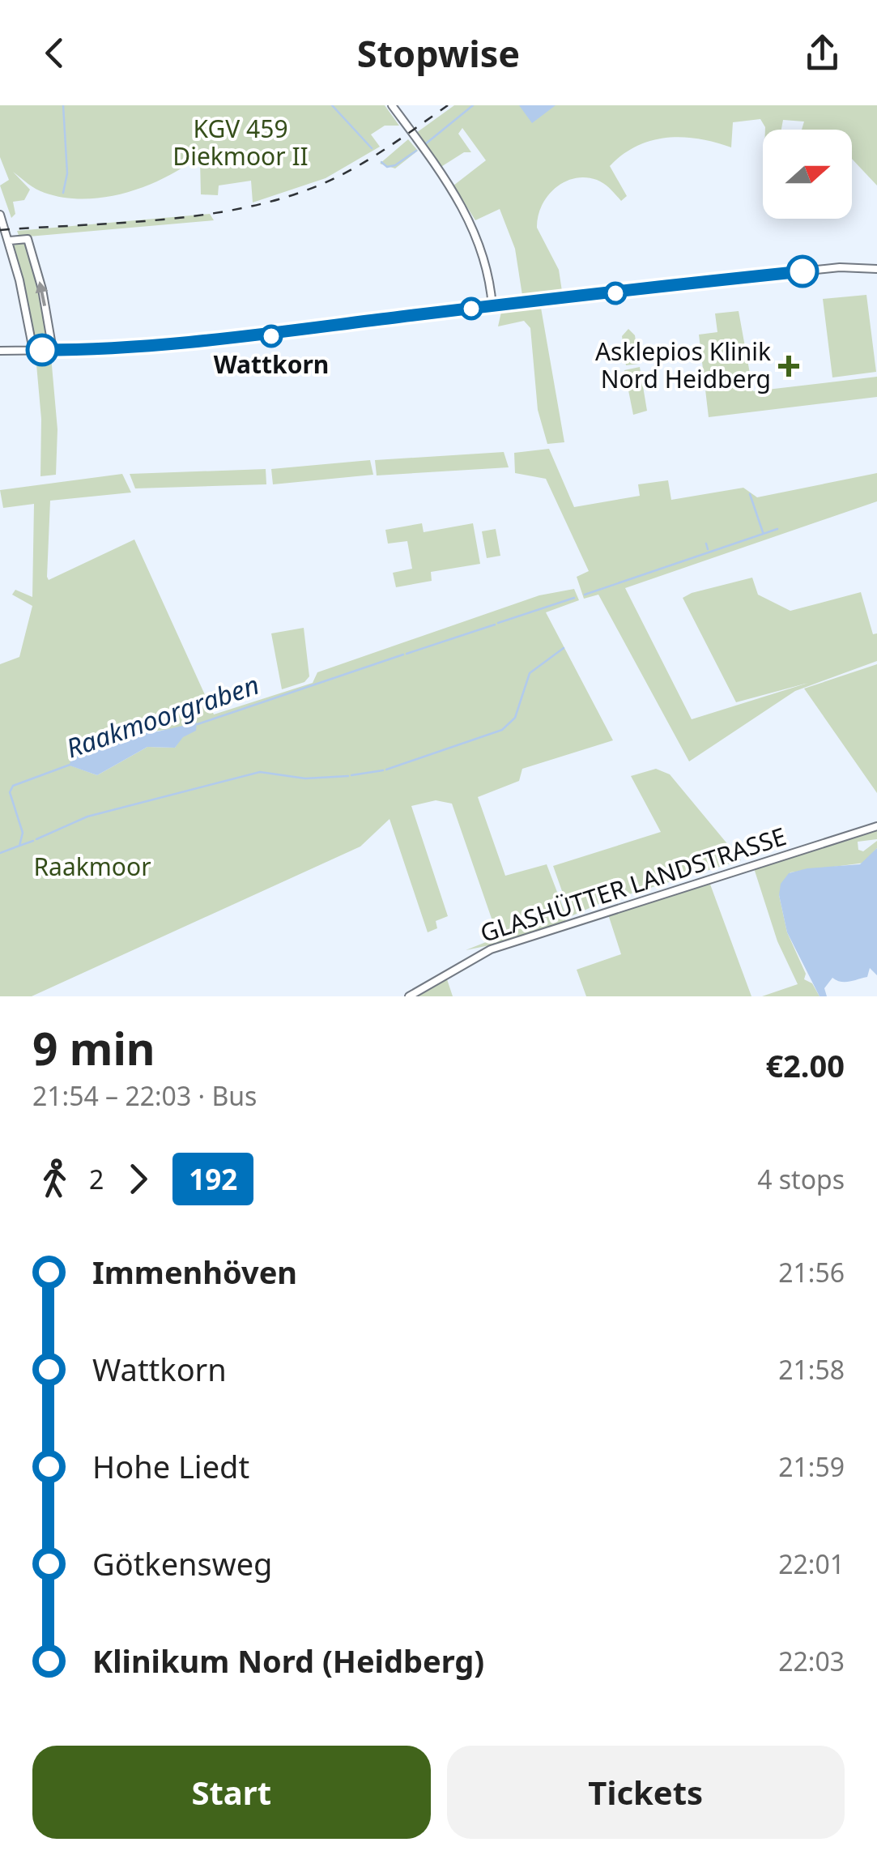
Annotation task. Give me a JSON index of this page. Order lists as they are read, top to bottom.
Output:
{
  "streets": {
    "street": ["GLASHÜTTER LANDSTRASSE"]
  },
  "water": ["Raakmoorgraben"],
  "parks": ["KGV 459 Diekmoor II", "Raakmoor"],
  "places": {
    "other": ["Wattkorn"],
    "health": ["Asklepios Klinik Nord Heidberg"]
  },
  "lines": ["bus line 192"],
  "north": "right",
  "page": {
    "header": "Stopwise",
    "heading": ["9 min", "21:54 – 22:03 · Bus", "€2.00"],
    "legs": ["2", "192", "4 stops"],
    "list": [
      {
        "name": "Immenhöven",
        "value": "21:56"
      },
      {
        "name": "Wattkorn",
        "value": "21:58"
      },
      {
        "name": "Hohe Liedt",
        "value": "21:59"
      },
      {
        "name": "Götkensweg",
        "value": "22:01"
      },
      {
        "name": "Klinikum Nord (Heidberg)",
        "value": "22:03"
      }
    ],
    "buttons": ["Start", "Tickets"]
  }
}
